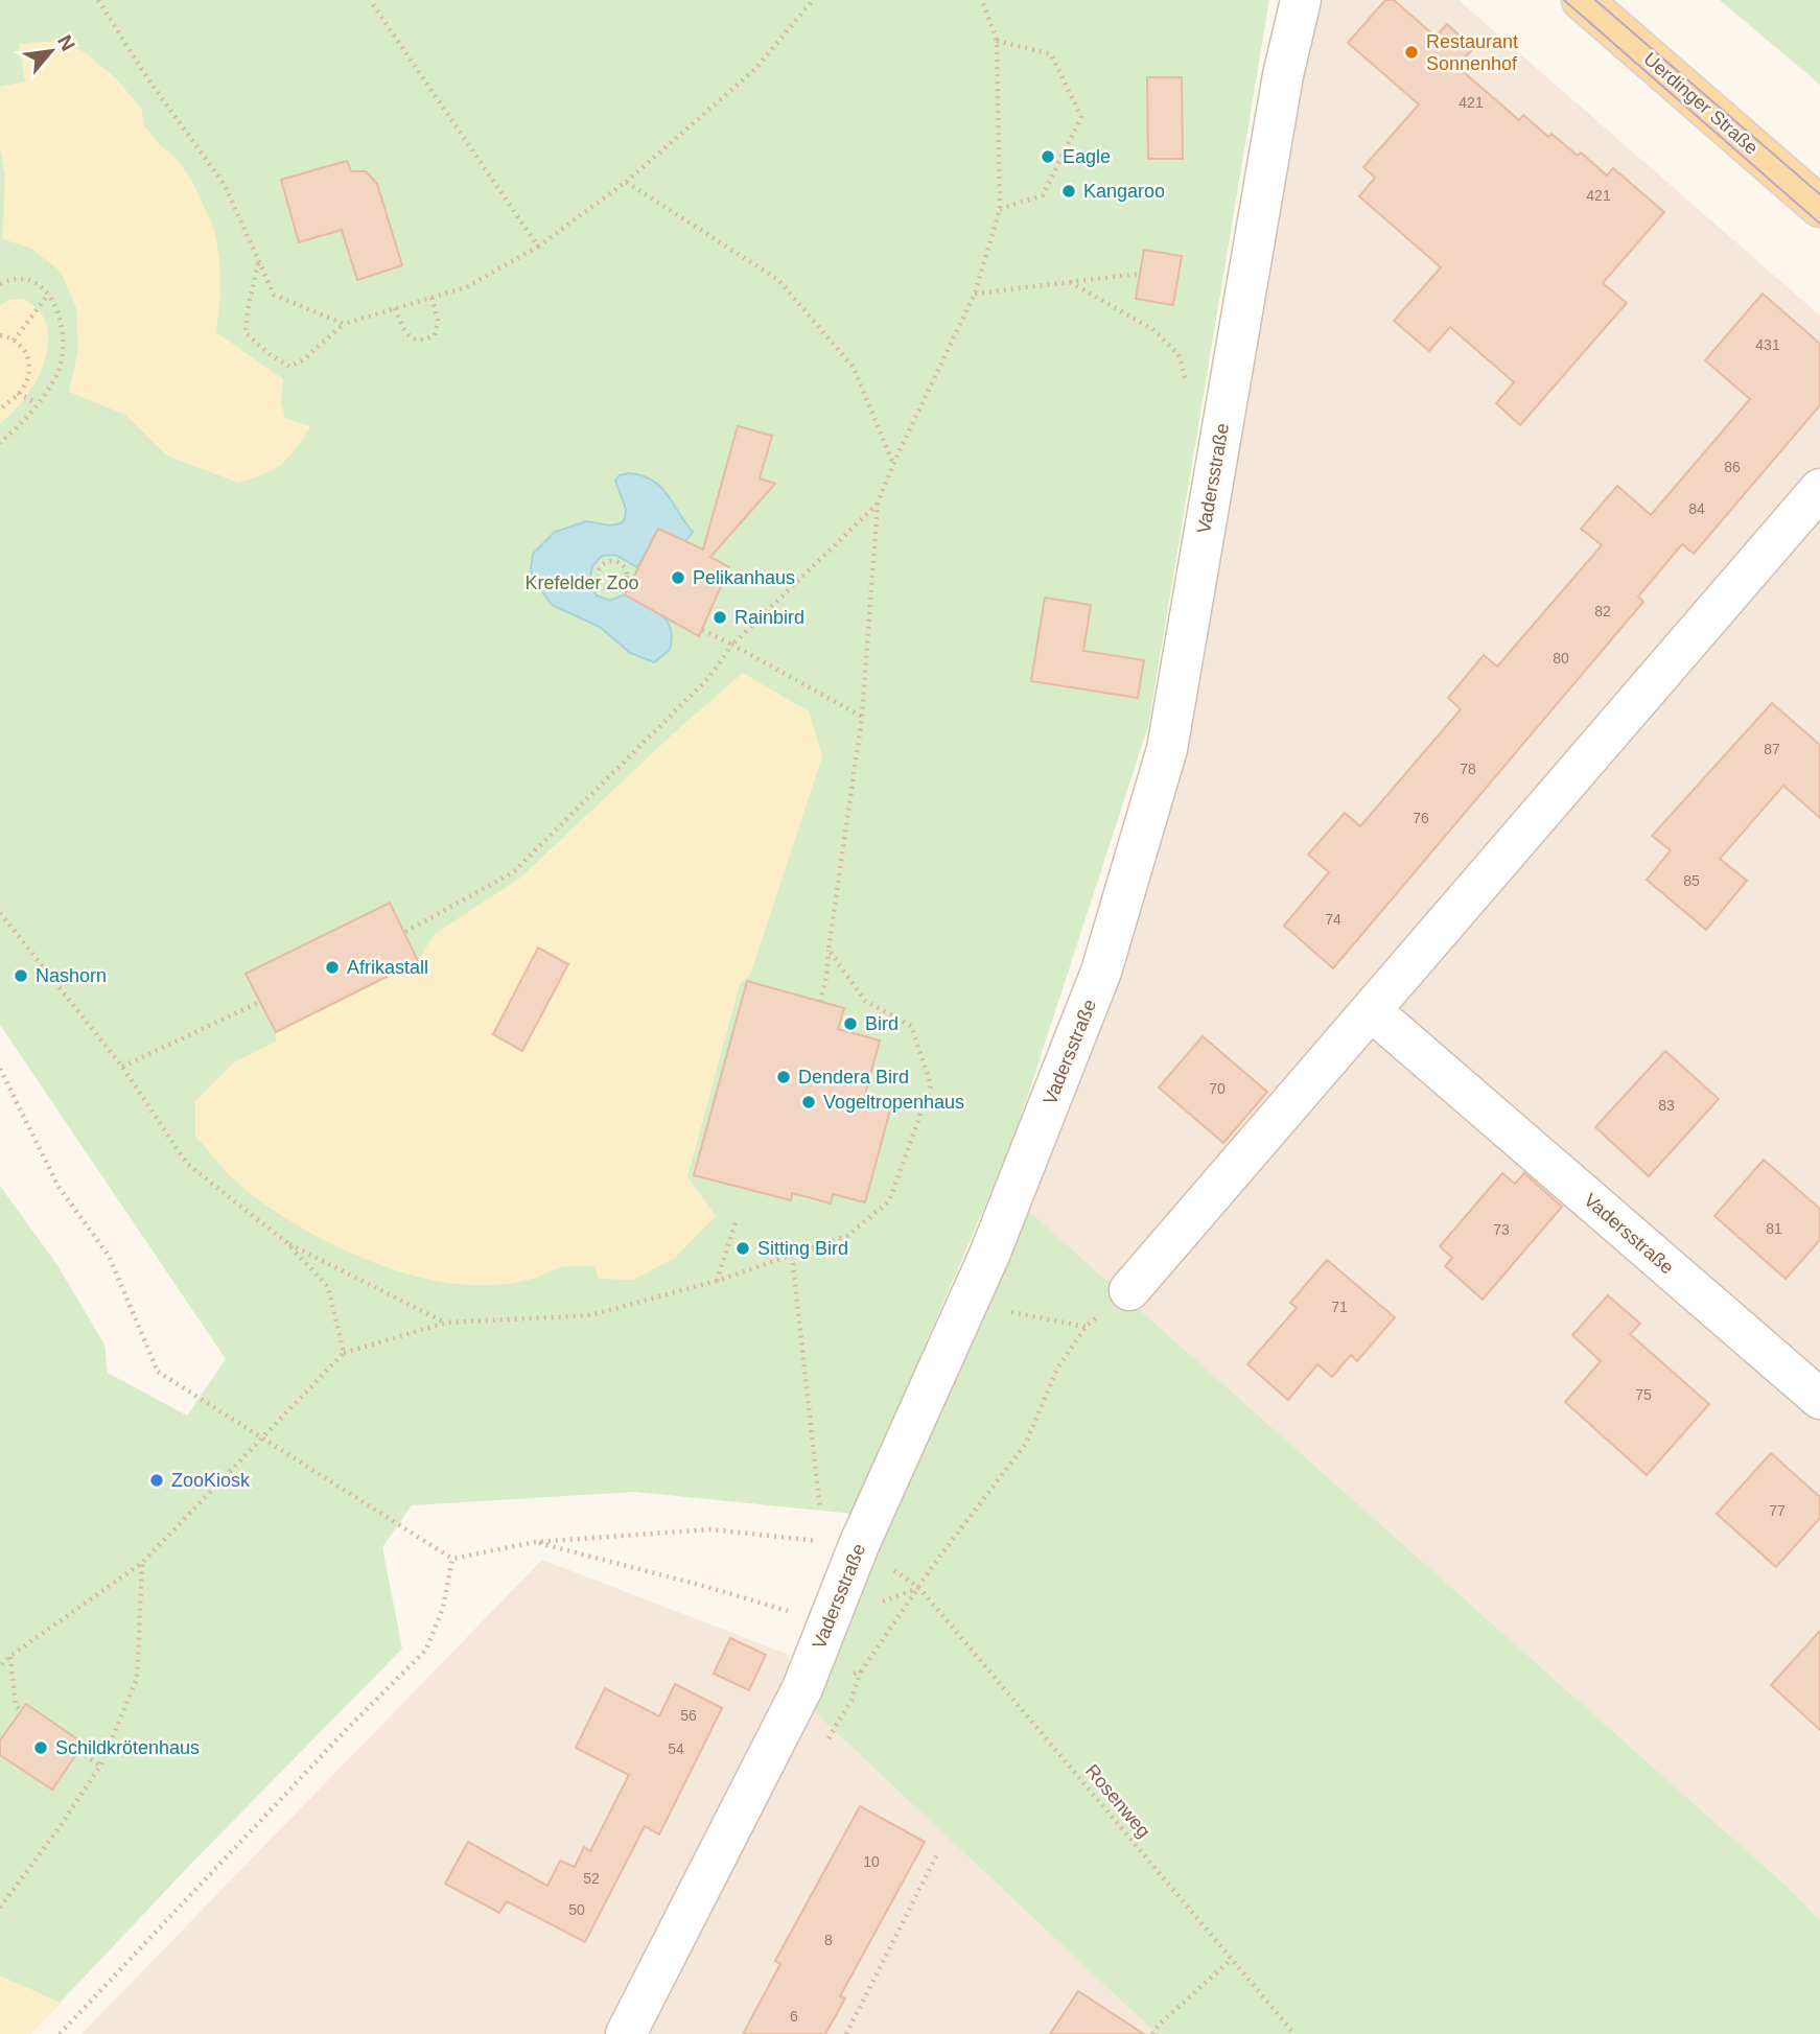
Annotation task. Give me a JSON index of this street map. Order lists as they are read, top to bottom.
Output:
{
  "streets": {
    "main road": ["Uerdinger Straße"],
    "street": ["Vadersstraße"],
    "path": ["Rosenweg"]
  },
  "parks": ["Krefelder Zoo"],
  "places": [
    "Restaurant Sonnenhof",
    "Eagle",
    "Kangaroo",
    "Pelikanhaus",
    "Rainbird",
    "Afrikastall",
    "Nashorn",
    "Bird",
    "Dendera Bird",
    "Vogeltropenhaus",
    "Sitting Bird",
    "ZooKiosk",
    "Schildkrötenhaus"
  ],
  "house_numbers": [
    "421",
    "421",
    "431",
    "86",
    "84",
    "82",
    "80",
    "87",
    "78",
    "76",
    "85",
    "74",
    "70",
    "83",
    "81",
    "73",
    "71",
    "75",
    "77",
    "56",
    "54",
    "10",
    "52",
    "50",
    "8",
    "6"
  ],
  "north": "top right"
}
